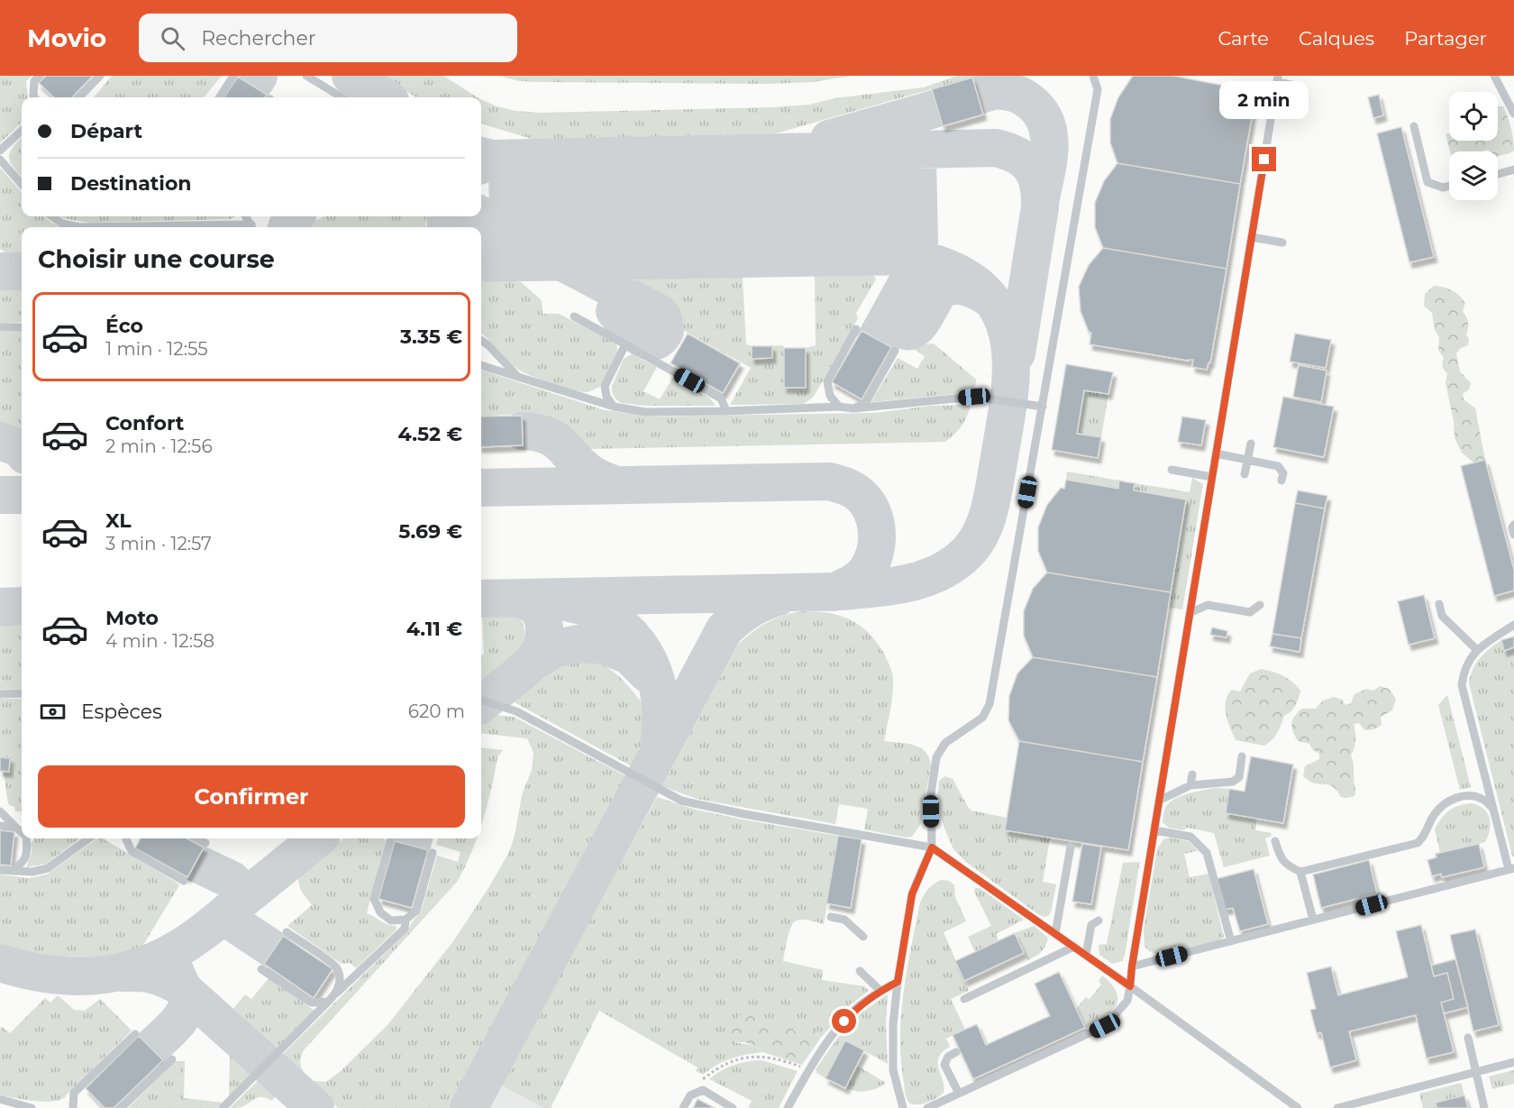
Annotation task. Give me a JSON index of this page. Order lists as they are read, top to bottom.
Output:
{
  "page": {
    "header": "Movio",
    "search": "Rechercher",
    "nav": ["Carte", "Calques", "Partager"],
    "bubble": "2 min",
    "banner": ["Départ", "Destination"],
    "heading": "Choisir une course",
    "list": [
      {
        "name": "Éco",
        "note": "1 min · 12:55",
        "value": "3.35 €"
      },
      {
        "name": "Confort",
        "note": "2 min · 12:56",
        "value": "4.52 €"
      },
      {
        "name": "XL",
        "note": "3 min · 12:57",
        "value": "5.69 €"
      },
      {
        "name": "Moto",
        "note": "4 min · 12:58",
        "value": "4.11 €"
      }
    ],
    "pay": ["Espèces", "620 m"],
    "buttons": "Confirmer"
  }
}
